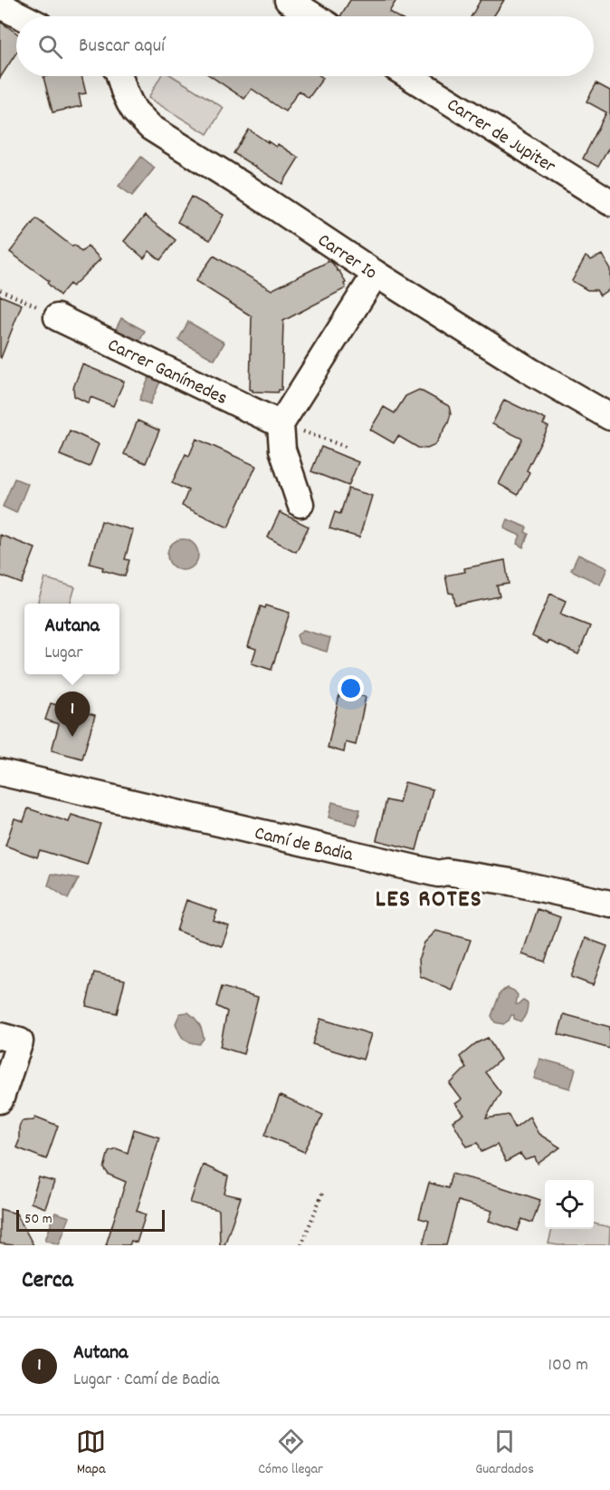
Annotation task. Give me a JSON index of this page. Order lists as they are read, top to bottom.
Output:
{
  "streets": {
    "street": [
      "Carrer de Jupiter",
      "Carrer Io",
      "Carrer Ganímedes",
      "Camí de Badia"
    ]
  },
  "districts": ["LES ROTES"],
  "scale_bar": "50 m",
  "page": {
    "search": "Buscar aquí",
    "popup": ["Autana", "Lugar"],
    "pins": "1",
    "scale": "50 m",
    "heading": "Cerca",
    "list": [
      {
        "mark": "1",
        "name": "Autana",
        "note": "Lugar · Camí de Badia",
        "value": "100 m"
      }
    ],
    "nav": ["Mapa", "Cómo llegar", "Guardados"]
  }
}
